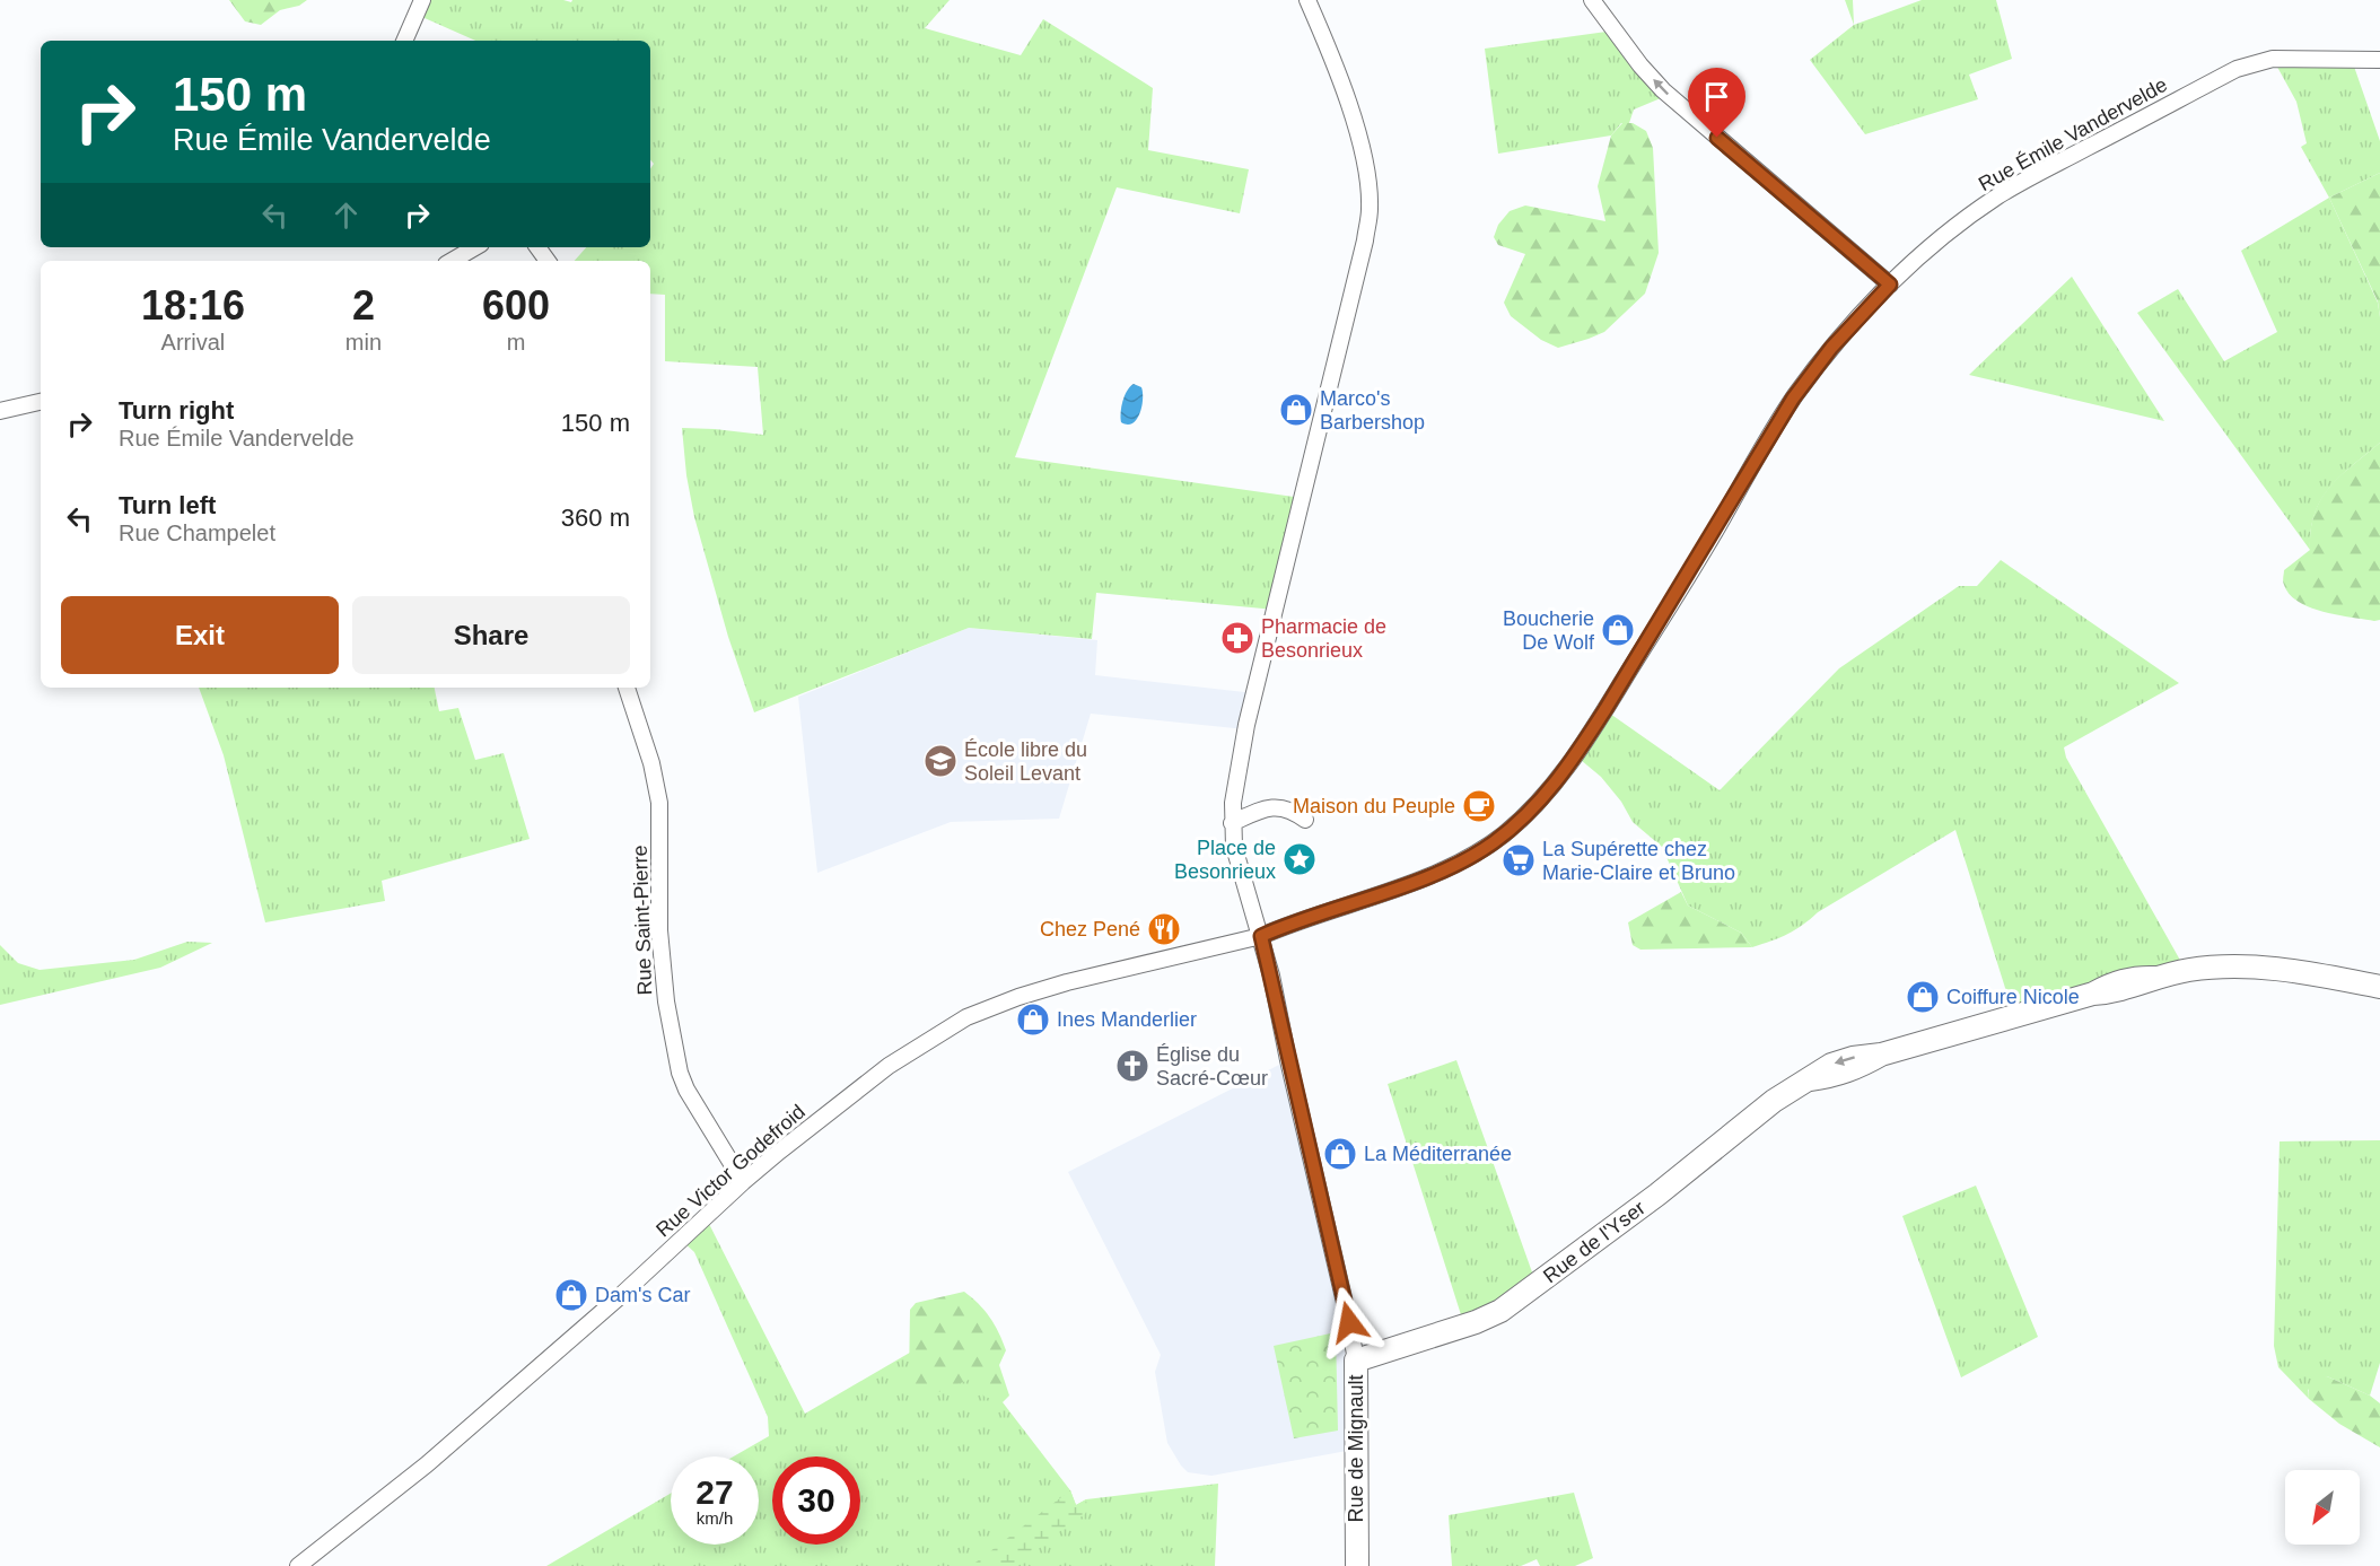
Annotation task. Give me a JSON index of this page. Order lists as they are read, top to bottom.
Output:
{
  "streets": {
    "street": [
      "Rue Émile Vandervelde",
      "Rue Saint-Pierre",
      "Rue Victor Godefroid",
      "Rue de l'Yser",
      "Rue de Mignault"
    ]
  },
  "crossings": [
    ["Rue Émile Vandervelde", "Rue Victor Godefroid"],
    ["Rue Émile Vandervelde", "Rue de Mignault"],
    ["Rue Saint-Pierre", "Rue Victor Godefroid"],
    ["Rue Victor Godefroid", "Rue de Mignault"],
    ["Rue de l'Yser", "Rue de Mignault"]
  ],
  "places": {
    "shop": [
      "Marco's Barbershop",
      "Boucherie De Wolf",
      "Coiffure Nicole",
      "Ines Manderlier",
      "La Méditerranée",
      "Dam's Car"
    ],
    "pharmacy": ["Pharmacie de Besonrieux"],
    "school or university": ["École libre du Soleil Levant"],
    "cafe": ["Maison du Peuple"],
    "place": ["Place de Besonrieux"],
    "supermarket": ["La Supérette chez Marie-Claire et Bruno"],
    "restaurant": ["Chez Pené"],
    "church": ["Église du Sacré-Cœur"]
  },
  "north": "bottom left",
  "page": {
    "turn": ["150 m", "Rue Émile Vandervelde"],
    "eta": [
      "18:16",
      "Arrival",
      "2",
      "min",
      "600",
      "m"
    ],
    "list": [
      {
        "name": "Turn right",
        "note": "Rue Émile Vandervelde",
        "value": "150 m"
      },
      {
        "name": "Turn left",
        "note": "Rue Champelet",
        "value": "360 m"
      }
    ],
    "buttons": ["Exit", "Share"],
    "speed": "27 km/h",
    "limit": "30"
  }
}
